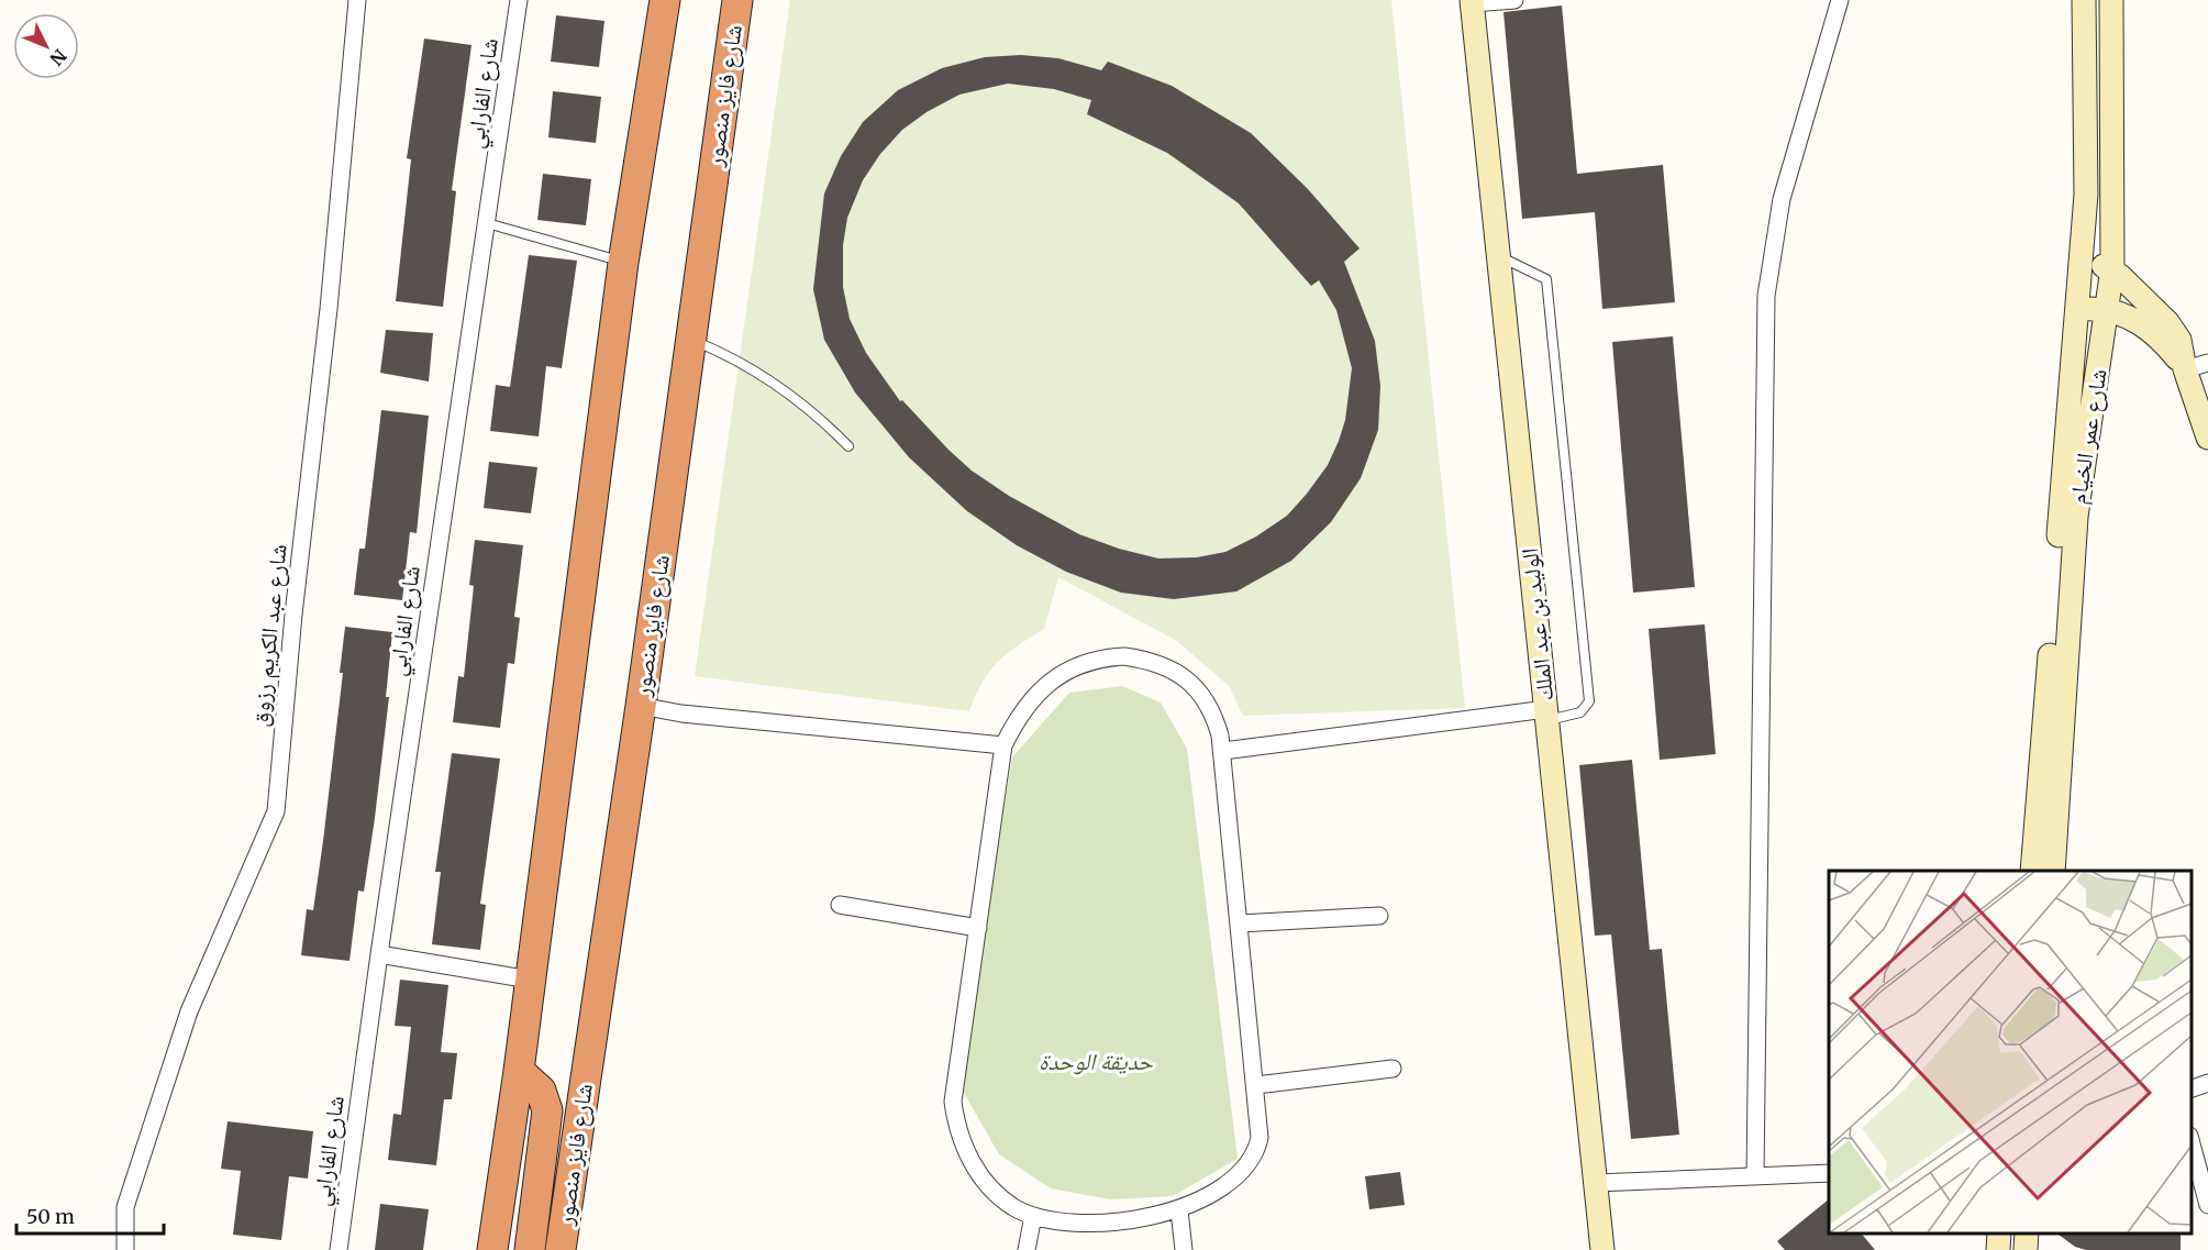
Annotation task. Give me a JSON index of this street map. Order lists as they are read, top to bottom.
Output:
{
  "streets": {
    "highway": ["شارع فايز منصور"],
    "street": [
      "شارع الفارابي",
      "شارع عمر الخيام",
      "الوليد بن عبد الملك",
      "شارع عبد الكريم رزوق"
    ]
  },
  "parks": ["حديقة الوحدة"],
  "scale_bar": "50 m",
  "north": "bottom right"
}
